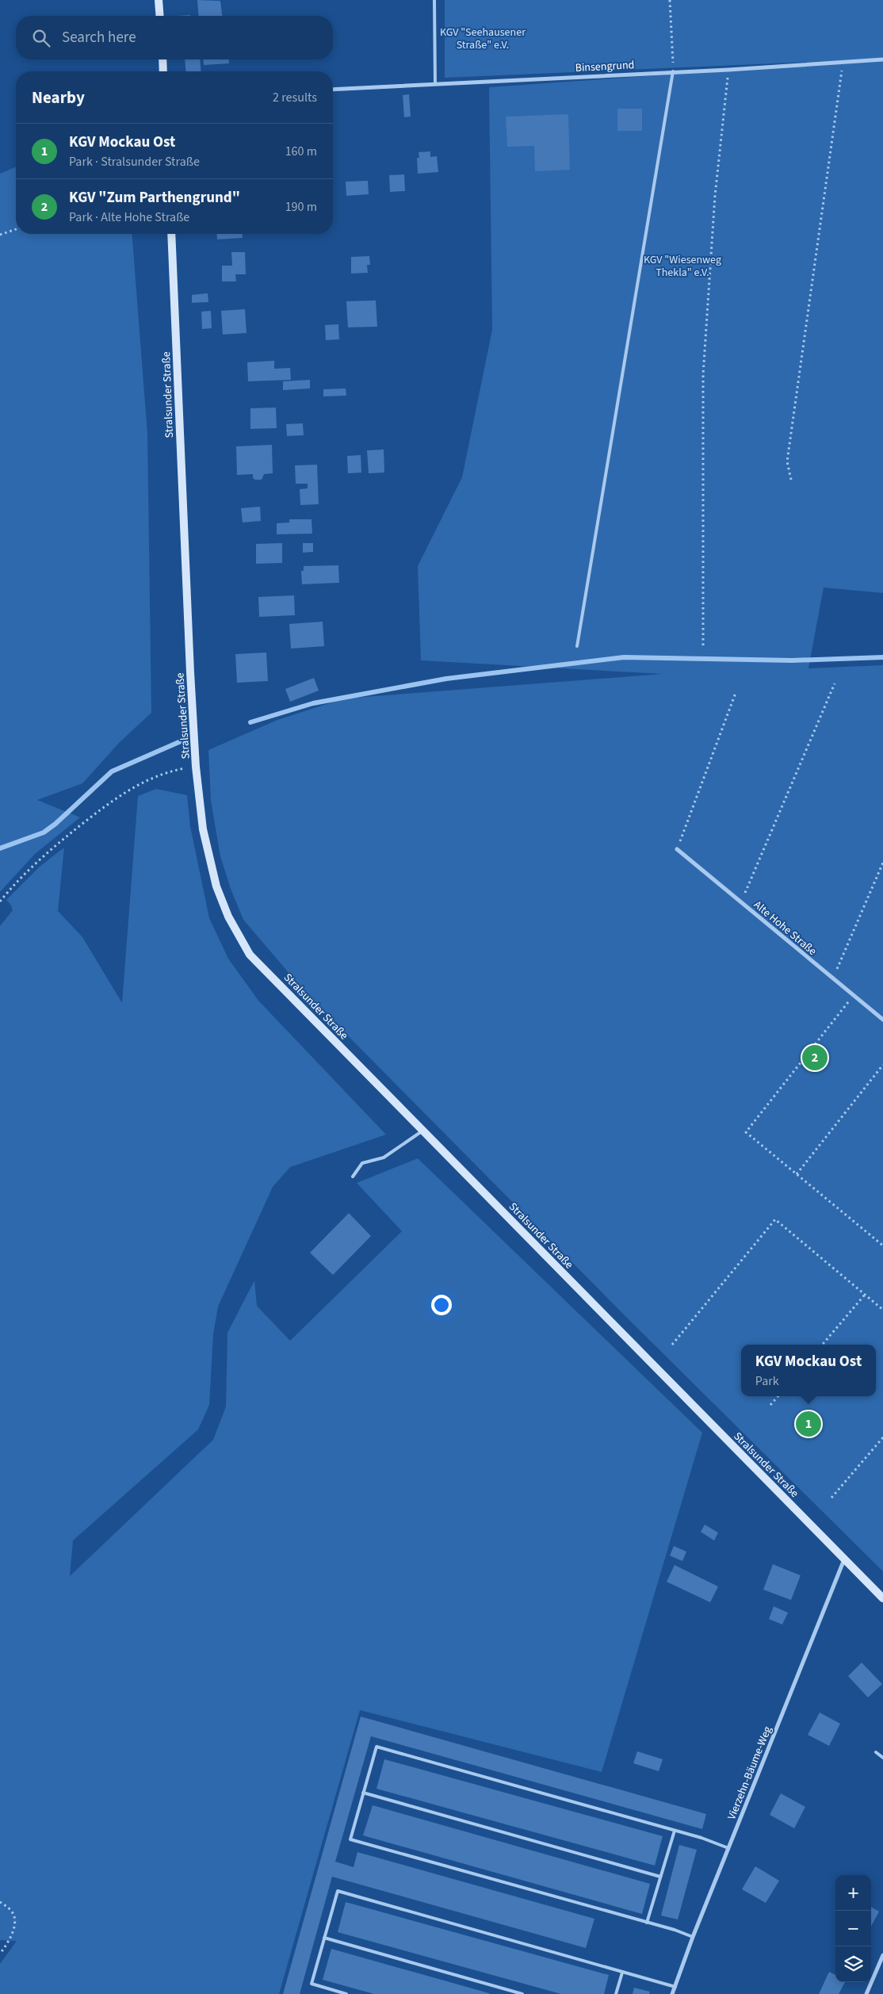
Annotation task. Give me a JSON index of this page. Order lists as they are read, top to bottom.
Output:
{
  "streets": {
    "street": [
      "Binsengrund",
      "Stralsunder Straße",
      "Alte Hohe Straße",
      "Vierzehn-Bäume-Weg"
    ]
  },
  "crossings": [
    ["Stralsunder Straße", "Vierzehn-Bäume-Weg"]
  ],
  "parks": ["KGV \"Seehausener Straße\" e.V.", "KGV \"Wiesenweg Thekla\" e.V."],
  "page": {
    "search": "Search here",
    "heading": ["Nearby", "2 results"],
    "list": [
      {
        "mark": "1",
        "name": "KGV Mockau Ost",
        "note": "Park · Stralsunder Straße",
        "value": "160 m"
      },
      {
        "mark": "2",
        "name": "KGV \"Zum Parthengrund\"",
        "note": "Park · Alte Hohe Straße",
        "value": "190 m"
      }
    ],
    "pins": ["2", "1"],
    "popup": ["KGV Mockau Ost", "Park"],
    "map_buttons": ["+", "−"]
  }
}
